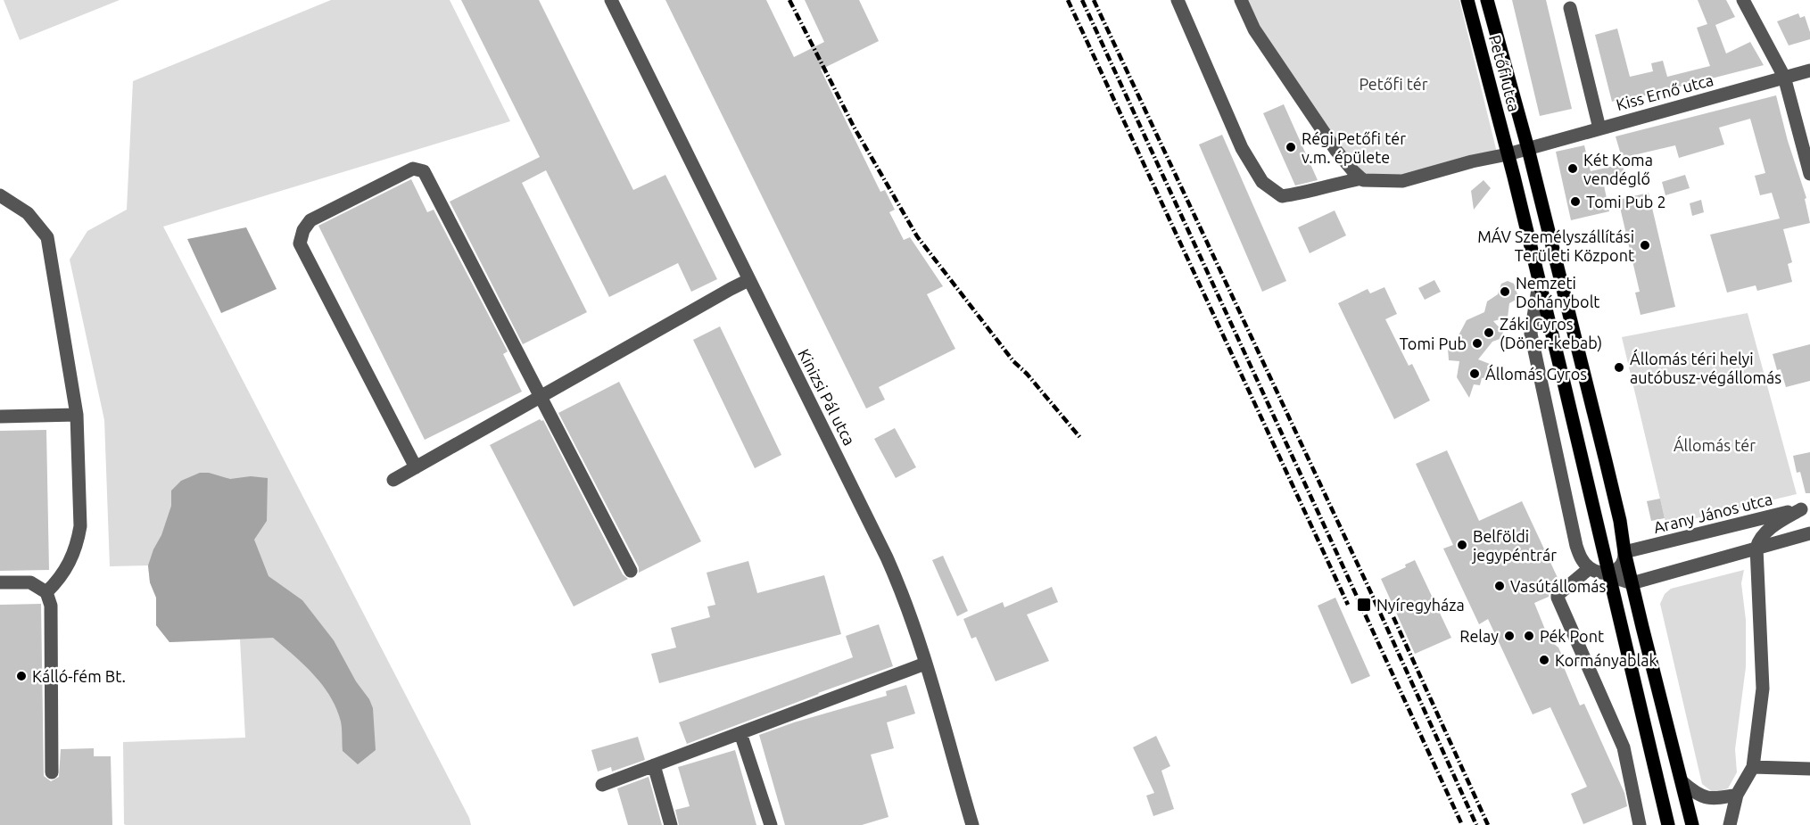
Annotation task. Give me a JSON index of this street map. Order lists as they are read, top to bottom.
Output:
{
  "streets": {
    "main road": ["Petőfi utca"],
    "street": ["Kiss Ernő utca", "Kinizsi Pál utca", "Arany János utca"]
  },
  "crossings": [
    ["Petőfi utca", "Kiss Ernő utca"]
  ],
  "parks": ["Petőfi tér", "Állomás tér"],
  "places": {
    "other": [
      "Régi Petőfi tér v.m. épülete",
      "Két Koma vendéglő",
      "Tomi Pub 2",
      "MÁV Személyszállítási Területi Központ",
      "Nemzeti Dohánybolt",
      "Záki Gyros (Döner-kebab)",
      "Tomi Pub",
      "Állomás téri helyi autóbusz-végállomás",
      "Állomás Gyros",
      "Belföldi jegypéntrár",
      "Vasútállomás",
      "Relay",
      "Pék Pont",
      "Kormányablak",
      "Kálló-fém Bt."
    ],
    "transit": ["Nyíregyháza"]
  }
}
